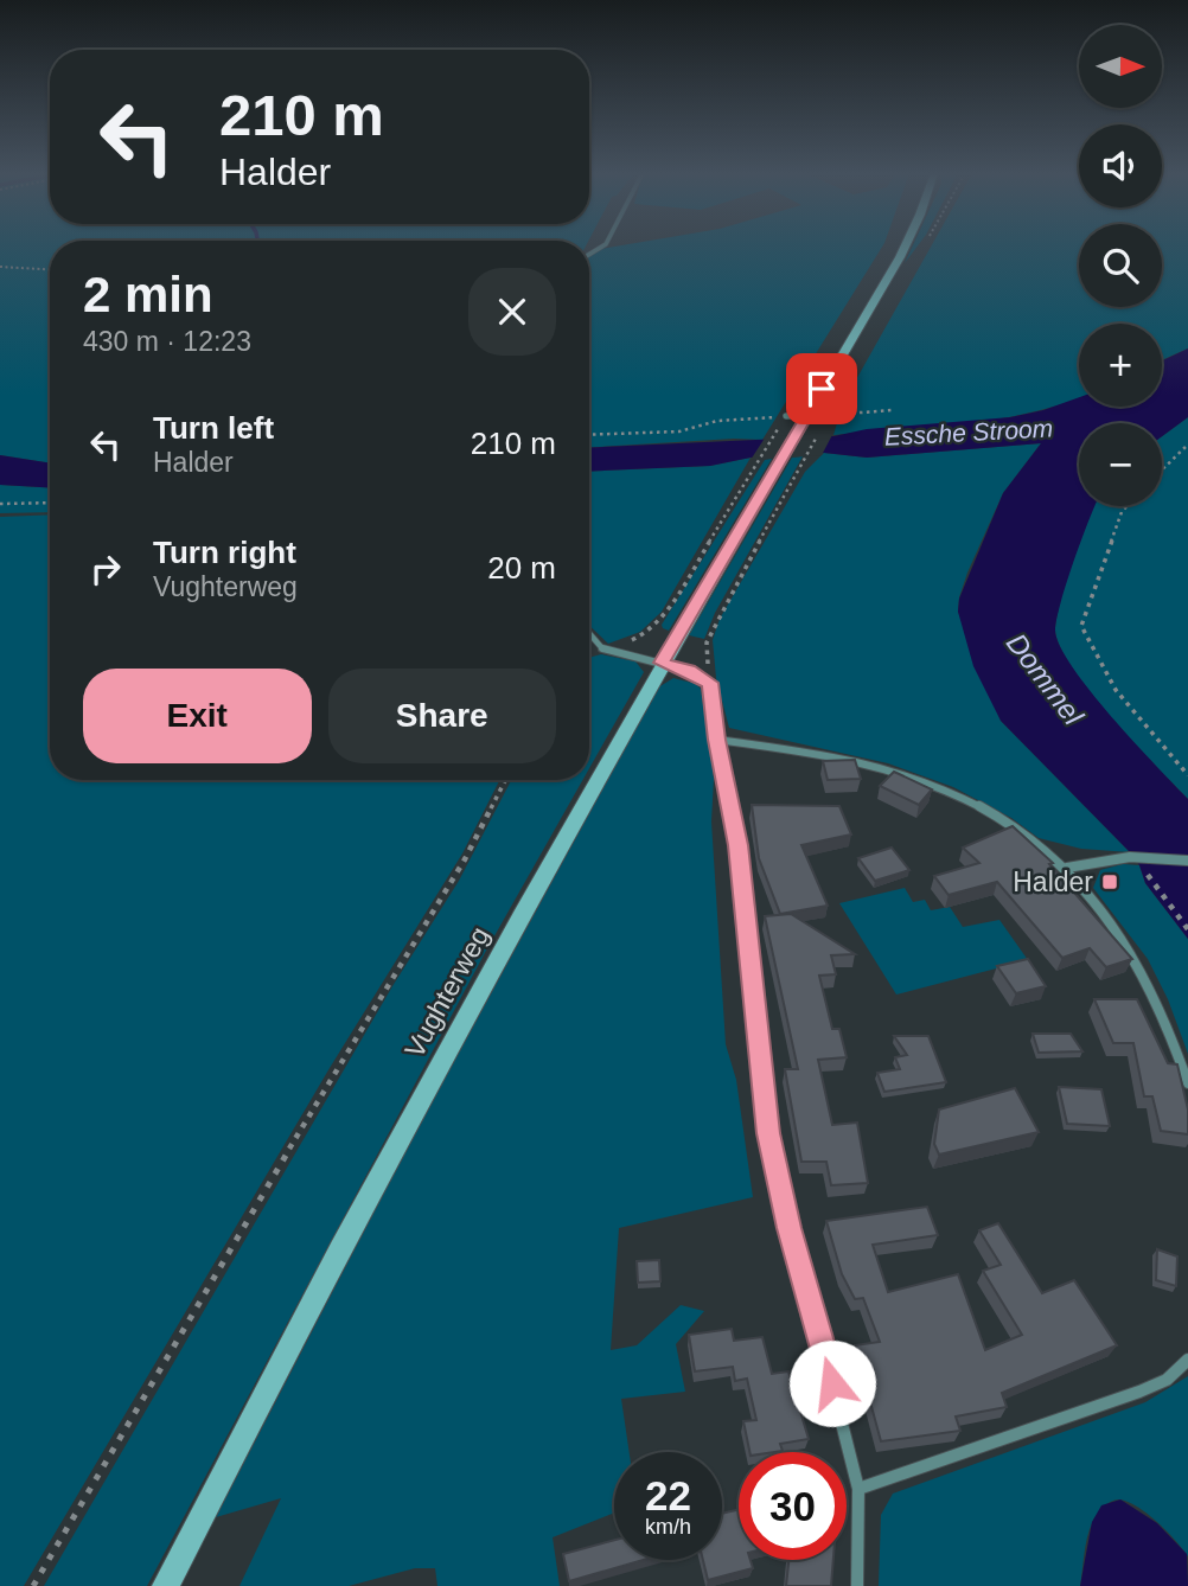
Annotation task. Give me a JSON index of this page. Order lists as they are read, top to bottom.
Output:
{
  "streets": {
    "main road": ["Vughterweg"]
  },
  "water": ["Essche Stroom", "Dommel"],
  "places": {
    "transit": ["Halder"]
  },
  "north": "right",
  "page": {
    "map_buttons": ["+", "−"],
    "turn": ["210 m", "Halder"],
    "heading": ["2 min", "430 m · 12:23"],
    "list": [
      {
        "name": "Turn left",
        "note": "Halder",
        "value": "210 m"
      },
      {
        "name": "Turn right",
        "note": "Vughterweg",
        "value": "20 m"
      }
    ],
    "buttons": ["Exit", "Share"],
    "speed": "22 km/h",
    "limit": "30"
  }
}
